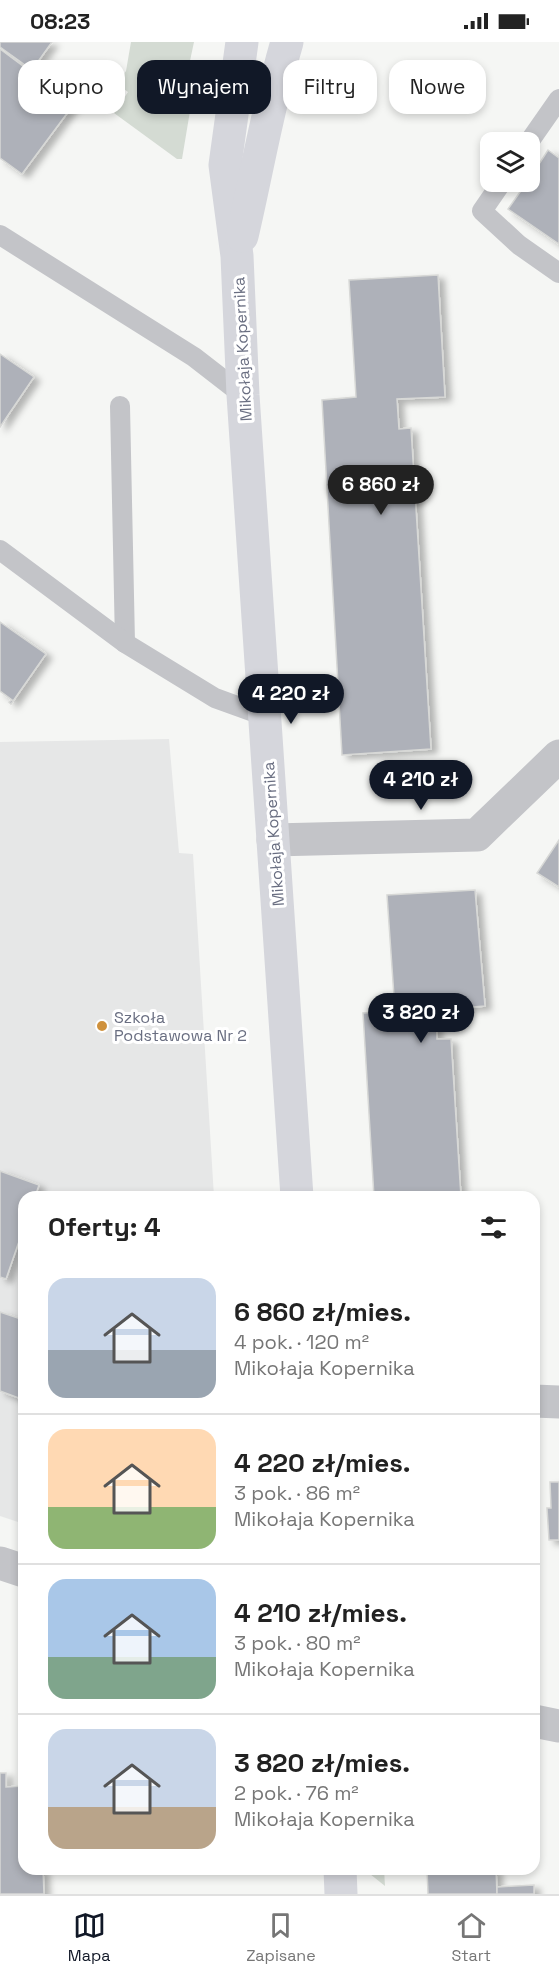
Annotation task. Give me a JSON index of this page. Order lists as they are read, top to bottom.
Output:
{
  "streets": {
    "street": ["Mikołaja Kopernika"]
  },
  "places": ["Szkoła Podstawowa Nr 2"],
  "page": {
    "status": "08:23",
    "chip": [
      "Kupno",
      "Wynajem",
      "Filtry",
      "Nowe"
    ],
    "price": [
      "6 860 zł",
      "4 220 zł",
      "4 210 zł",
      "3 820 zł"
    ],
    "heading": "Oferty: 4",
    "list": [
      {
        "name": "6 860 zł/mies.",
        "note": "4 pok. · 120 m² · Mikołaja Kopernika"
      },
      {
        "name": "4 220 zł/mies.",
        "note": "3 pok. · 86 m² · Mikołaja Kopernika"
      },
      {
        "name": "4 210 zł/mies.",
        "note": "3 pok. · 80 m² · Mikołaja Kopernika"
      },
      {
        "name": "3 820 zł/mies.",
        "note": "2 pok. · 76 m² · Mikołaja Kopernika"
      }
    ],
    "tabs": ["Mapa", "Zapisane", "Start"]
  }
}
